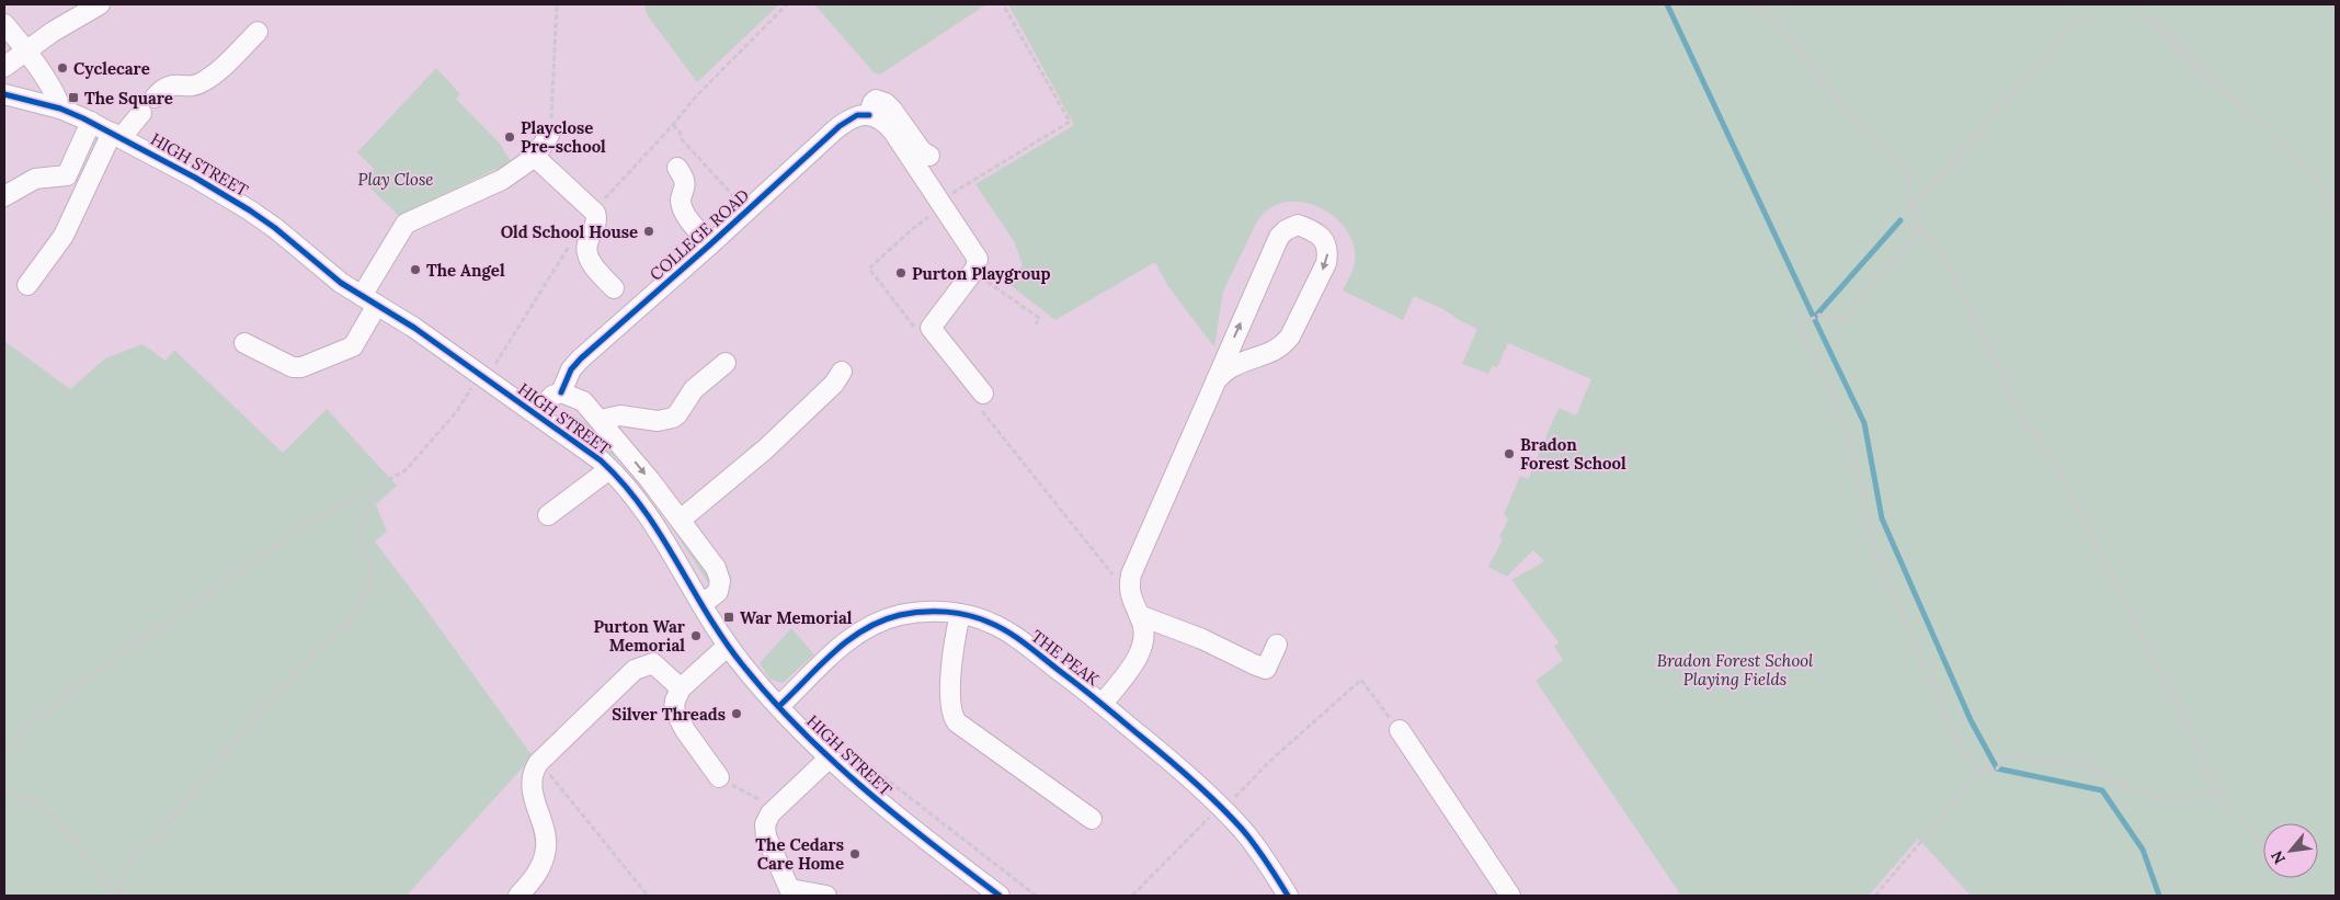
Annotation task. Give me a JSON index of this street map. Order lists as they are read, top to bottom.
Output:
{
  "streets": {
    "street": ["HIGH STREET", "COLLEGE ROAD", "THE PEAK"]
  },
  "crossings": [
    ["HIGH STREET", "COLLEGE ROAD"],
    ["HIGH STREET", "THE PEAK"]
  ],
  "parks": ["Play Close", "Bradon Forest School Playing Fields"],
  "places": {
    "other": [
      "Cyclecare",
      "Playclose Pre-school",
      "Old School House",
      "The Angel",
      "Purton Playgroup",
      "Bradon Forest School",
      "Purton War Memorial",
      "Silver Threads",
      "The Cedars Care Home"
    ],
    "transit": ["The Square", "War Memorial"]
  },
  "north": "bottom left"
}
